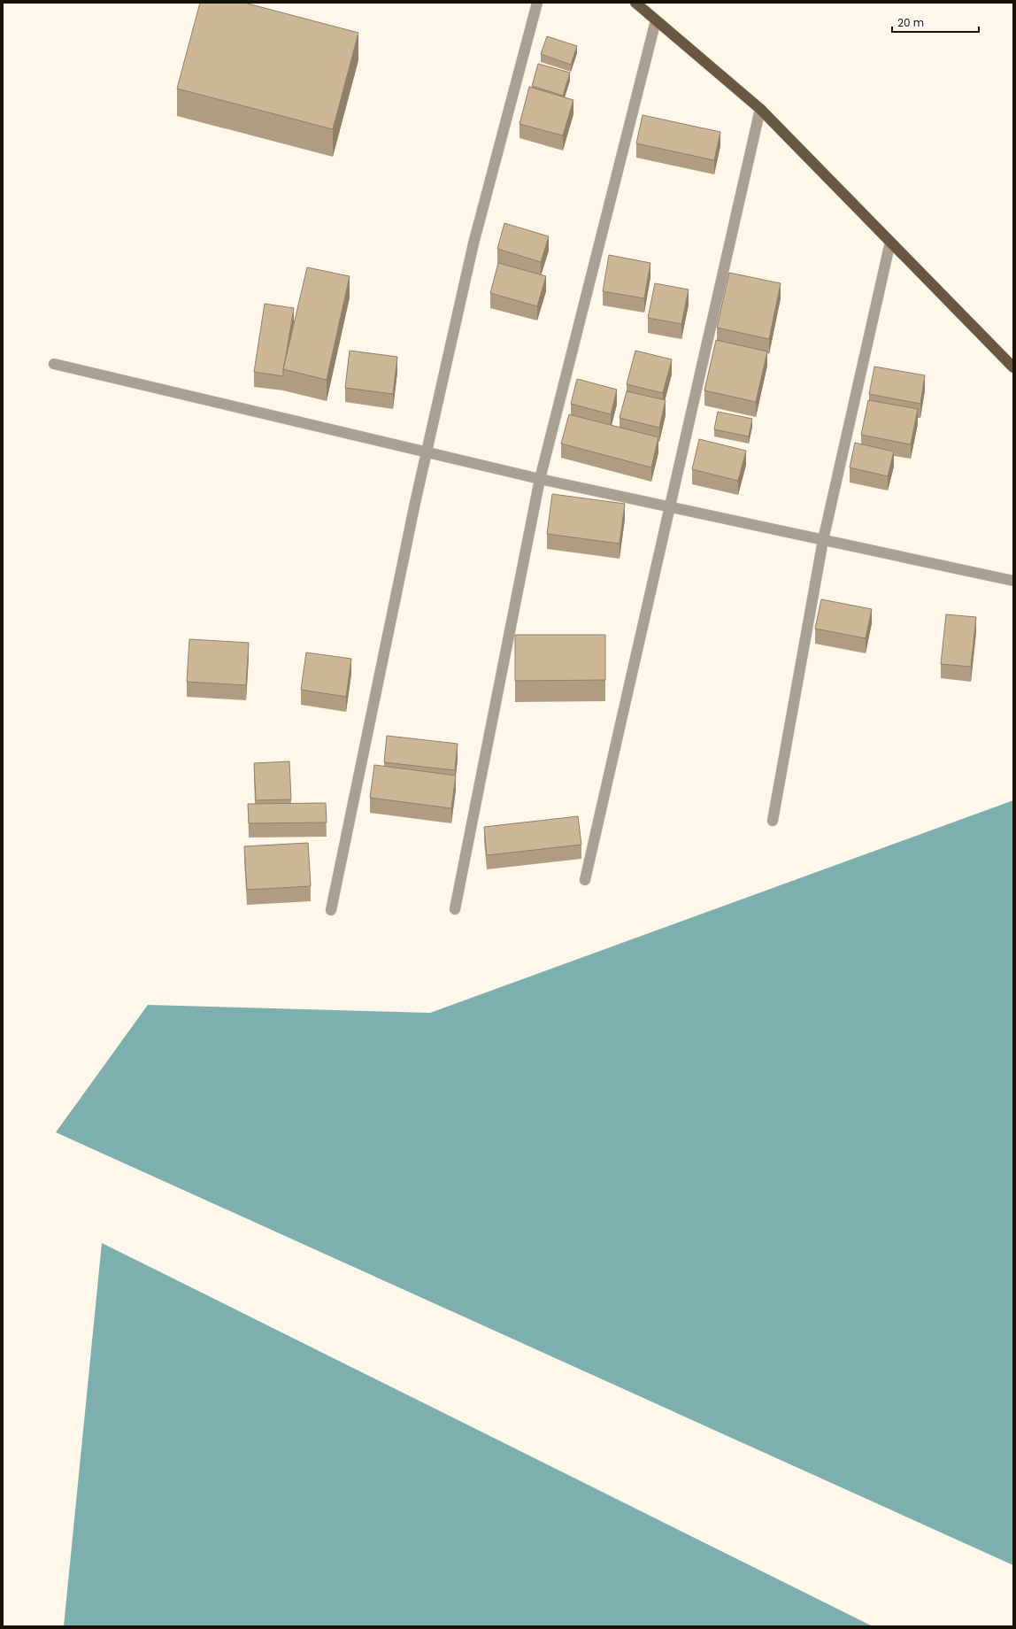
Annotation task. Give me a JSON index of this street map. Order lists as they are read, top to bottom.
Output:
{
  "scale_bar": "20 m"
}
